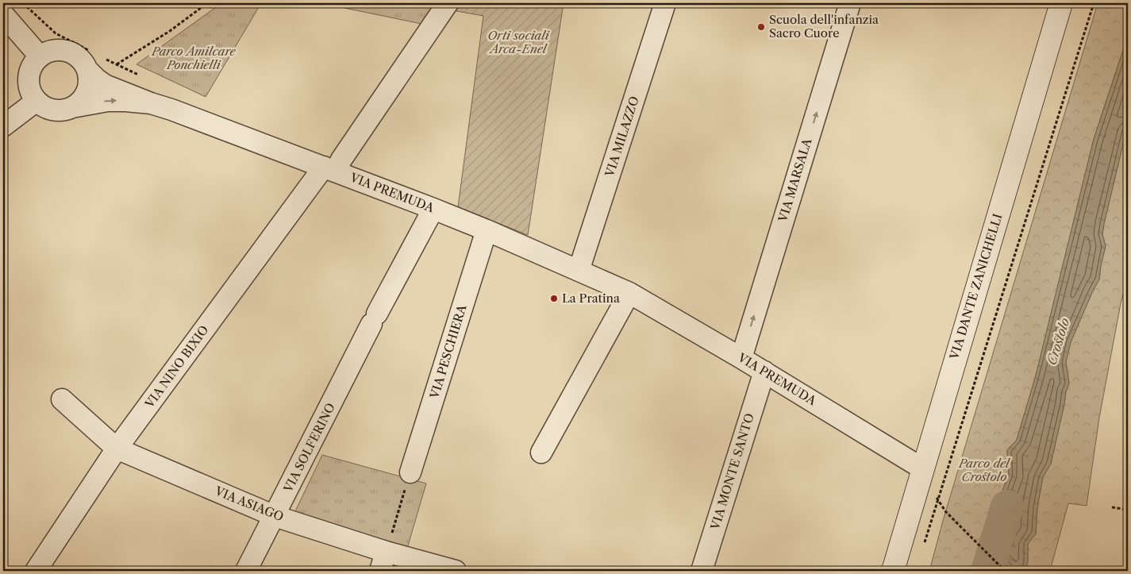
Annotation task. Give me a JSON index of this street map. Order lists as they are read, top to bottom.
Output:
{
  "streets": {
    "street": [
      "VIA MILAZZO",
      "VIA MARSALA",
      "VIA PREMUDA",
      "VIA DANTE ZANICHELLI",
      "VIA PESCHIERA",
      "VIA NINO BIXIO",
      "VIA SOLFERINO",
      "VIA MONTE SANTO",
      "VIA ASIAGO"
    ]
  },
  "crossings": [
    ["VIA MILAZZO", "VIA PREMUDA"],
    ["VIA MARSALA", "VIA PREMUDA"],
    ["VIA PREMUDA", "VIA DANTE ZANICHELLI"],
    ["VIA PREMUDA", "VIA PESCHIERA"],
    ["VIA PREMUDA", "VIA NINO BIXIO"],
    ["VIA PREMUDA", "VIA SOLFERINO"],
    ["VIA PREMUDA", "VIA MONTE SANTO"],
    ["VIA NINO BIXIO", "VIA ASIAGO"],
    ["VIA SOLFERINO", "VIA ASIAGO"]
  ],
  "one_way": ["VIA MARSALA"],
  "water": ["Crostolo"],
  "parks": ["Orti sociali Arca-Enel", "Parco Amilcare Ponchielli", "Parco del Crostolo"],
  "places": ["Scuola dell'infanzia Sacro Cuore", "La Pratina"]
}
